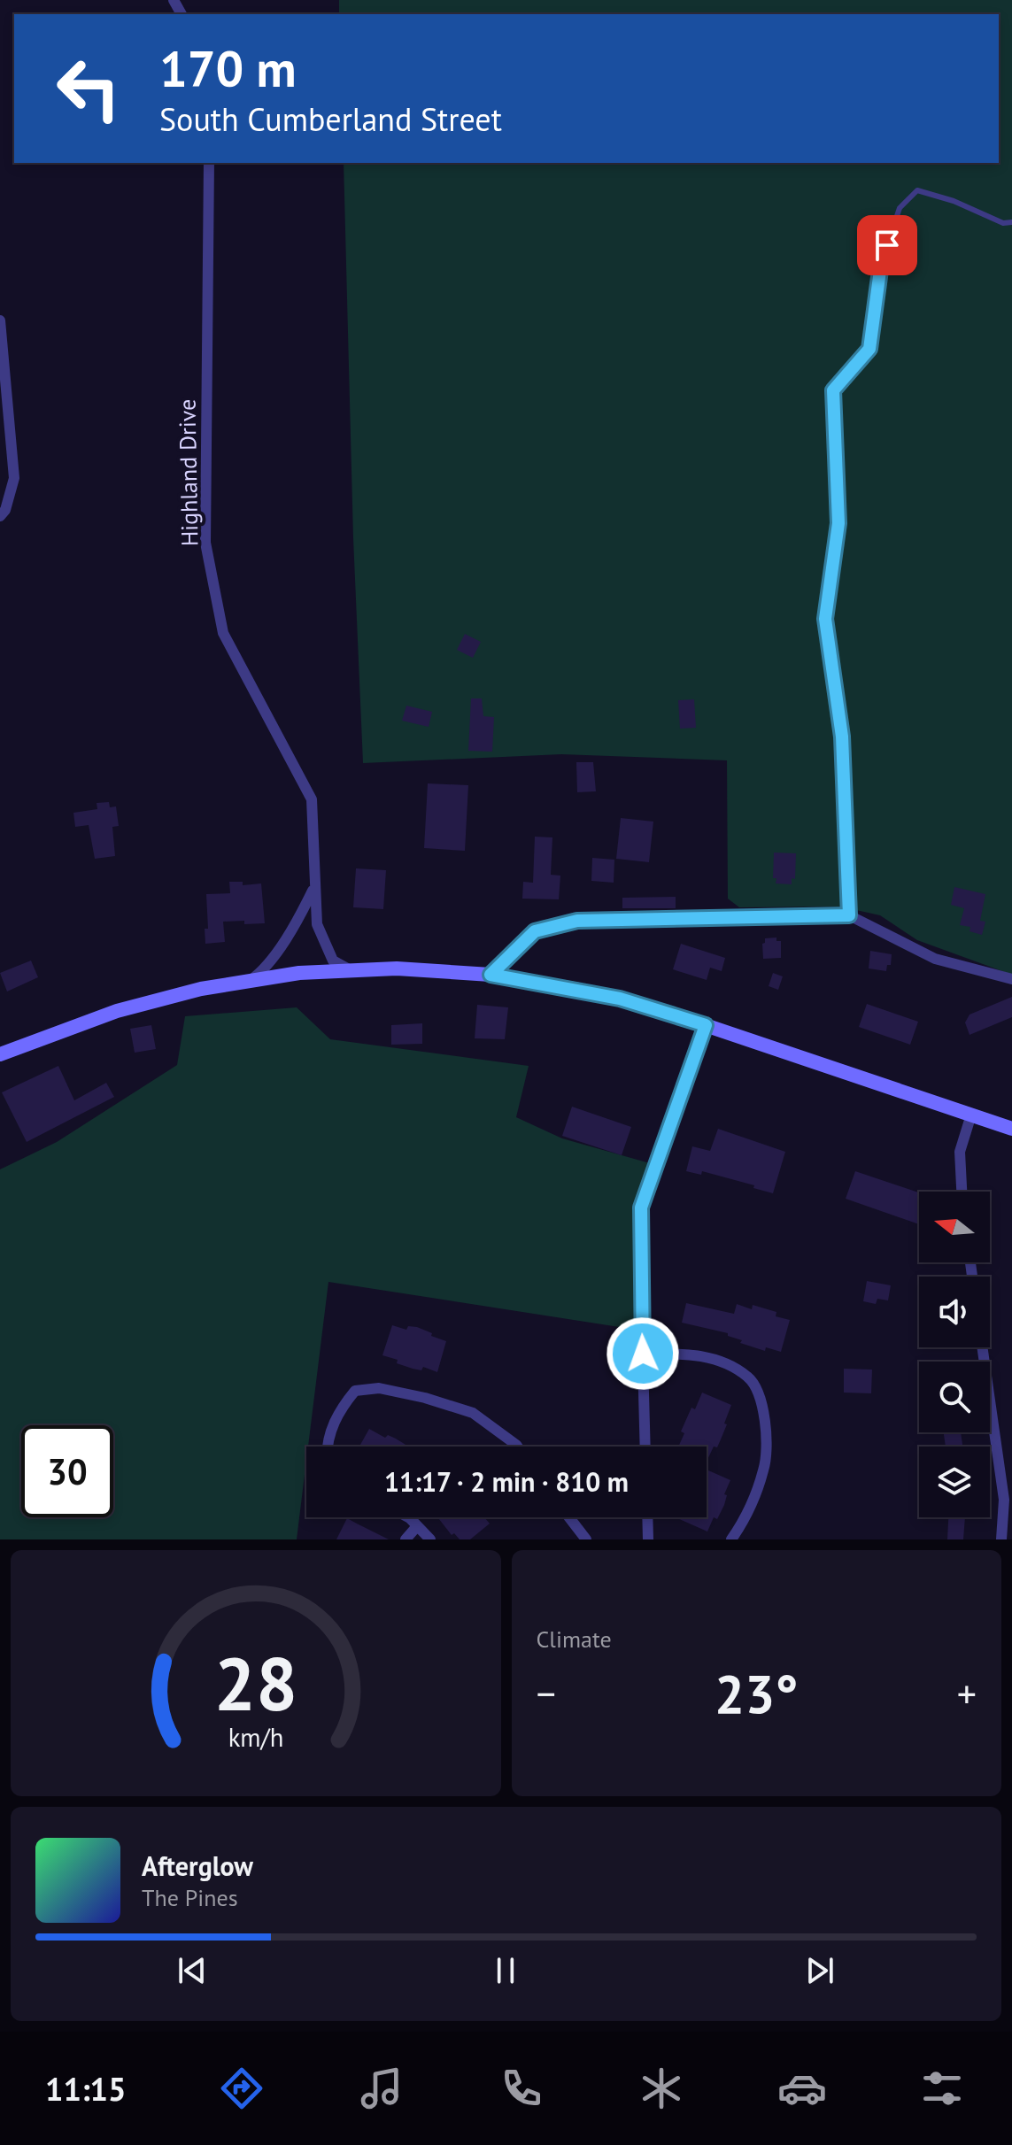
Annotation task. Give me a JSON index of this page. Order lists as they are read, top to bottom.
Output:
{
  "streets": {
    "street": ["Highland Drive"]
  },
  "north": "left",
  "page": {
    "turn": ["170 m", "South Cumberland Street"],
    "limit": "30",
    "trip": "11:17 · 2 min · 810 m",
    "tile": "Climate",
    "heat": ["−", "23°", "+"],
    "song": ["Afterglow", "The Pines"],
    "tabs": "11:15",
    "gauge": ["28", "km/h"]
  }
}
